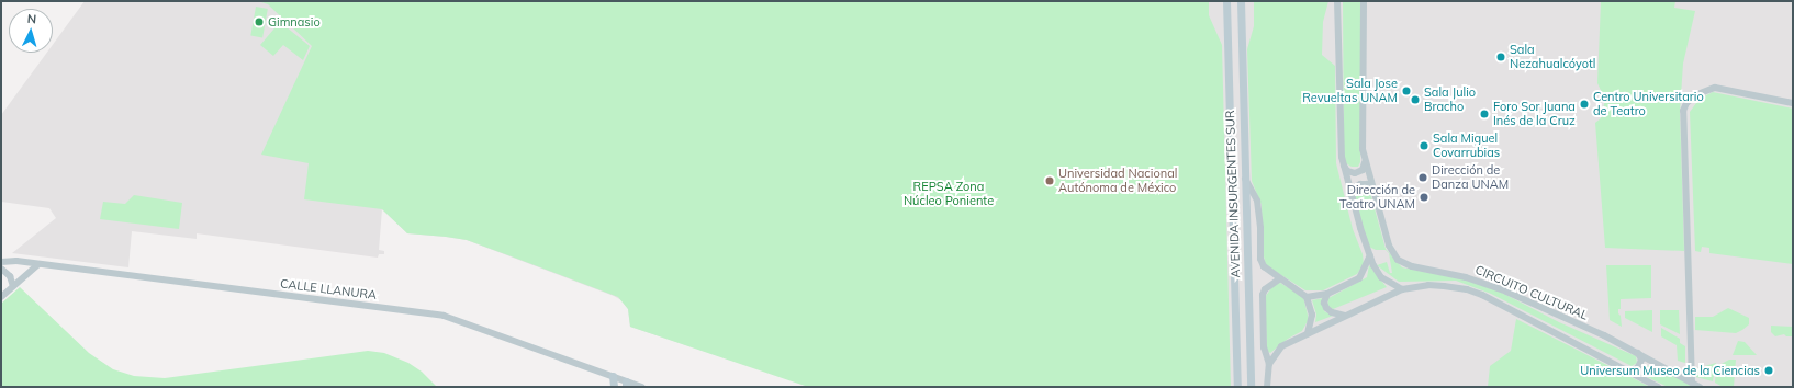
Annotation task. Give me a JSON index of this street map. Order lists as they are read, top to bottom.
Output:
{
  "streets": {
    "main road": ["AVENIDA INSURGENTES SUR"],
    "street": ["CALLE LLANURA", "CIRCUITO CULTURAL"]
  },
  "parks": ["REPSA Zona Núcleo Poniente"],
  "places": [
    "Gimnasio",
    "Sala Nezahualcóyotl",
    "Sala Jose Revueltas UNAM",
    "Sala Julio Bracho",
    "Centro Universitario de Teatro",
    "Foro Sor Juana Inés de la Cruz",
    "Sala Miguel Covarrubias",
    "Dirección de Danza UNAM",
    "Universidad Nacional Autónoma de México",
    "Dirección de Teatro UNAM",
    "Universum Museo de la Ciencias"
  ],
  "north": "top"
}
